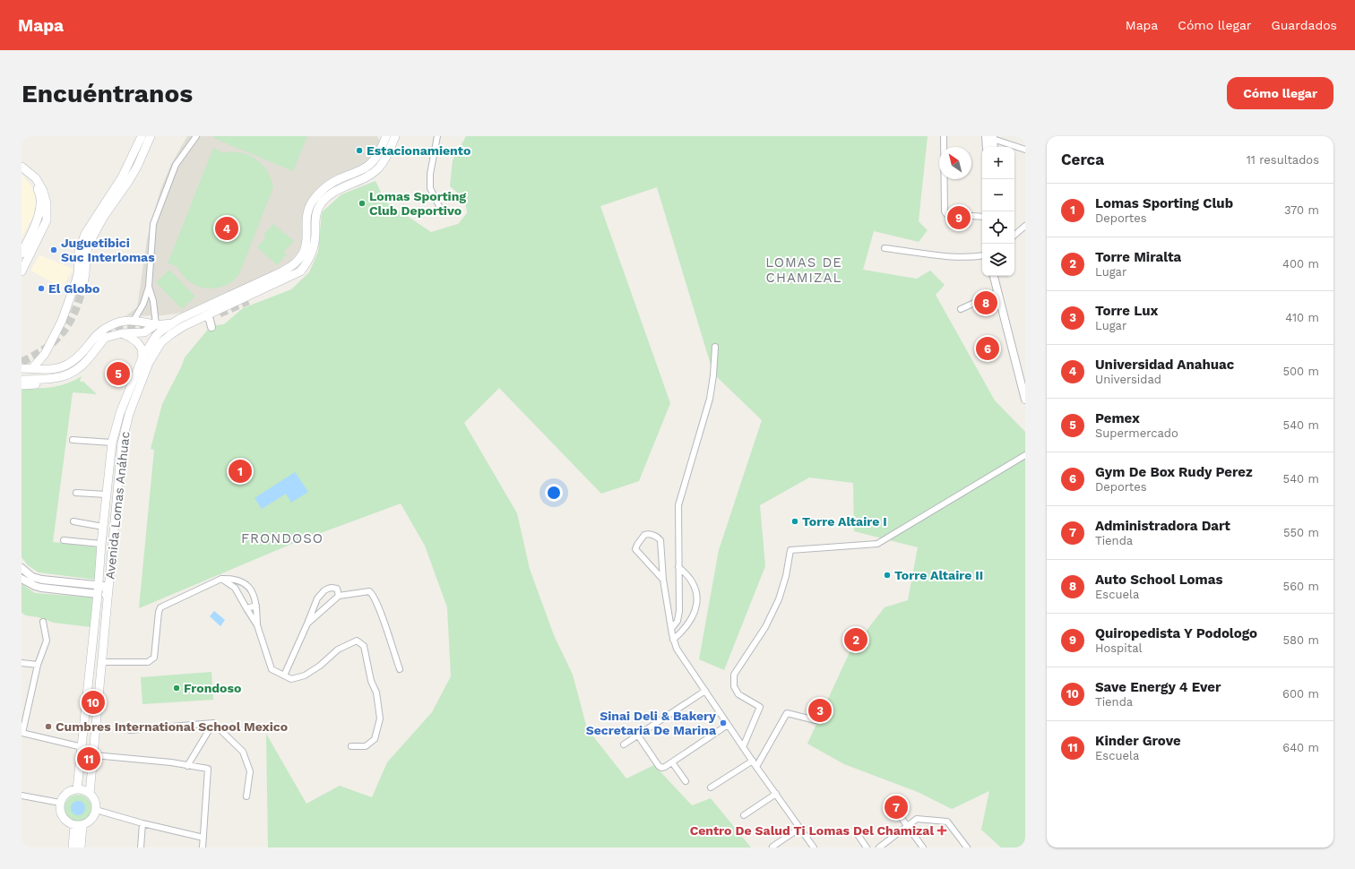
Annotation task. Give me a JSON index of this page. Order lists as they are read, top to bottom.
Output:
{
  "streets": {
    "main road": ["Avenida Lomas Anáhuac"]
  },
  "districts": ["LOMAS DE CHAMIZAL", "FRONDOSO"],
  "places": {
    "other": [
      "Estacionamiento",
      "Lomas Sporting Club Deportivo",
      "Juguetibici Suc Interlomas",
      "El Globo",
      "Torre Altaire I",
      "Torre Altaire II",
      "Frondoso",
      "Sinai Deli & Bakery Secretaria De Marina",
      "Cumbres International School Mexico"
    ],
    "health": ["Centro De Salud Ti Lomas Del Chamizal"]
  },
  "north": "top left",
  "page": {
    "header": "Mapa",
    "nav": ["Mapa", "Cómo llegar", "Guardados"],
    "buttons": "Cómo llegar",
    "title": "Encuéntranos",
    "heading": ["Cerca", "11 resultados"],
    "map_buttons": ["+", "−"],
    "list": [
      {
        "mark": "1",
        "name": "Lomas Sporting Club",
        "note": "Deportes",
        "value": "370 m"
      },
      {
        "mark": "2",
        "name": "Torre Miralta",
        "note": "Lugar",
        "value": "400 m"
      },
      {
        "mark": "3",
        "name": "Torre Lux",
        "note": "Lugar",
        "value": "410 m"
      },
      {
        "mark": "4",
        "name": "Universidad Anahuac",
        "note": "Universidad",
        "value": "500 m"
      },
      {
        "mark": "5",
        "name": "Pemex",
        "note": "Supermercado",
        "value": "540 m"
      },
      {
        "mark": "6",
        "name": "Gym De Box Rudy Perez",
        "note": "Deportes",
        "value": "540 m"
      },
      {
        "mark": "7",
        "name": "Administradora Dart",
        "note": "Tienda",
        "value": "550 m"
      },
      {
        "mark": "8",
        "name": "Auto School Lomas",
        "note": "Escuela",
        "value": "560 m"
      },
      {
        "mark": "9",
        "name": "Quiropedista Y Podologo",
        "note": "Hospital",
        "value": "580 m"
      },
      {
        "mark": "10",
        "name": "Save Energy 4 Ever",
        "note": "Tienda",
        "value": "600 m"
      },
      {
        "mark": "11",
        "name": "Kinder Grove",
        "note": "Escuela",
        "value": "640 m"
      }
    ],
    "pins": [
      "9",
      "4",
      "8",
      "6",
      "5",
      "1",
      "2",
      "10",
      "3",
      "11",
      "7"
    ]
  }
}
